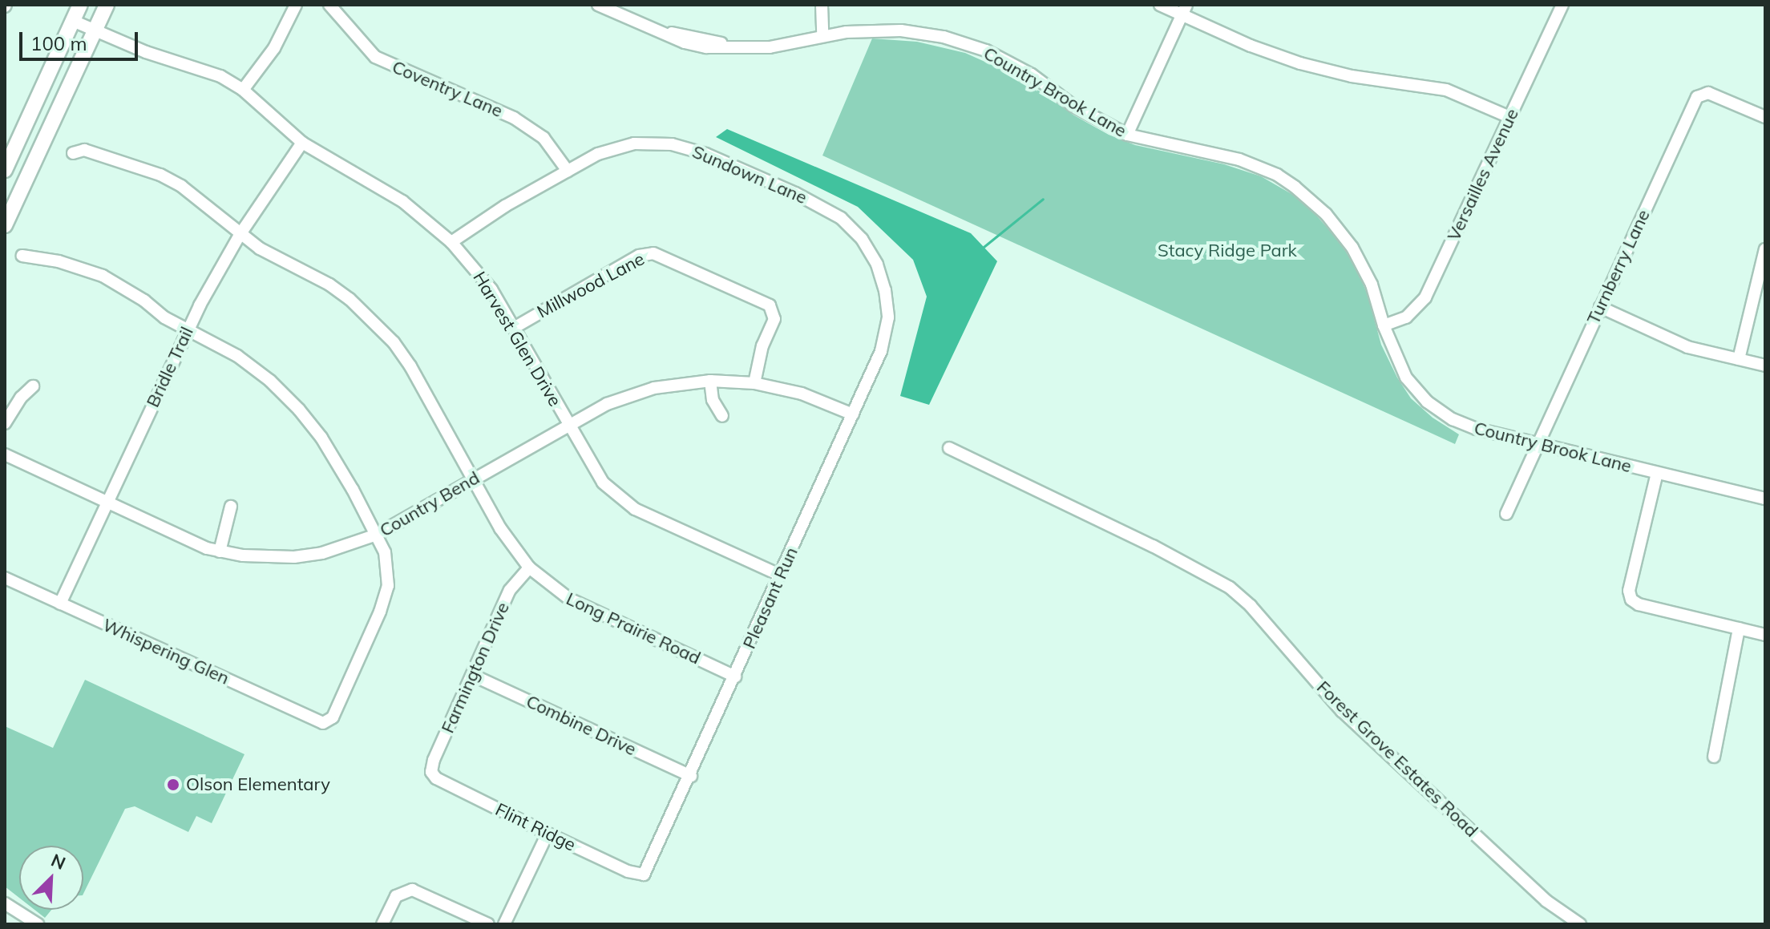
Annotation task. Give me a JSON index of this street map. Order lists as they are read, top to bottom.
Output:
{
  "streets": {
    "street": [
      "Coventry Lane",
      "Country Brook Lane",
      "Sundown Lane",
      "Versailles Avenue",
      "Turnberry Lane",
      "Millwood Lane",
      "Harvest Glen Drive",
      "Bridle Trail",
      "Country Bend",
      "Pleasant Run",
      "Long Prairie Road",
      "Whispering Glen",
      "Farmington Drive",
      "Combine Drive",
      "Forest Grove Estates Road",
      "Flint Ridge"
    ]
  },
  "crossings": [
    ["Coventry Lane", "Sundown Lane"],
    ["Country Brook Lane", "Versailles Avenue"],
    ["Country Brook Lane", "Turnberry Lane"],
    ["Sundown Lane", "Harvest Glen Drive"],
    ["Sundown Lane", "Pleasant Run"],
    ["Millwood Lane", "Harvest Glen Drive"],
    ["Millwood Lane", "Country Bend"],
    ["Harvest Glen Drive", "Bridle Trail"],
    ["Harvest Glen Drive", "Country Bend"],
    ["Harvest Glen Drive", "Pleasant Run"],
    ["Bridle Trail", "Country Bend"],
    ["Bridle Trail", "Long Prairie Road"],
    ["Bridle Trail", "Whispering Glen"],
    ["Country Bend", "Pleasant Run"],
    ["Country Bend", "Long Prairie Road"],
    ["Country Bend", "Whispering Glen"],
    ["Pleasant Run", "Long Prairie Road"],
    ["Pleasant Run", "Combine Drive"],
    ["Pleasant Run", "Flint Ridge"],
    ["Long Prairie Road", "Farmington Drive"],
    ["Farmington Drive", "Combine Drive"],
    ["Farmington Drive", "Flint Ridge"]
  ],
  "parks": ["Stacy Ridge Park"],
  "places": ["Olson Elementary"],
  "scale_bar": "100 m",
  "north": "top right"
}
